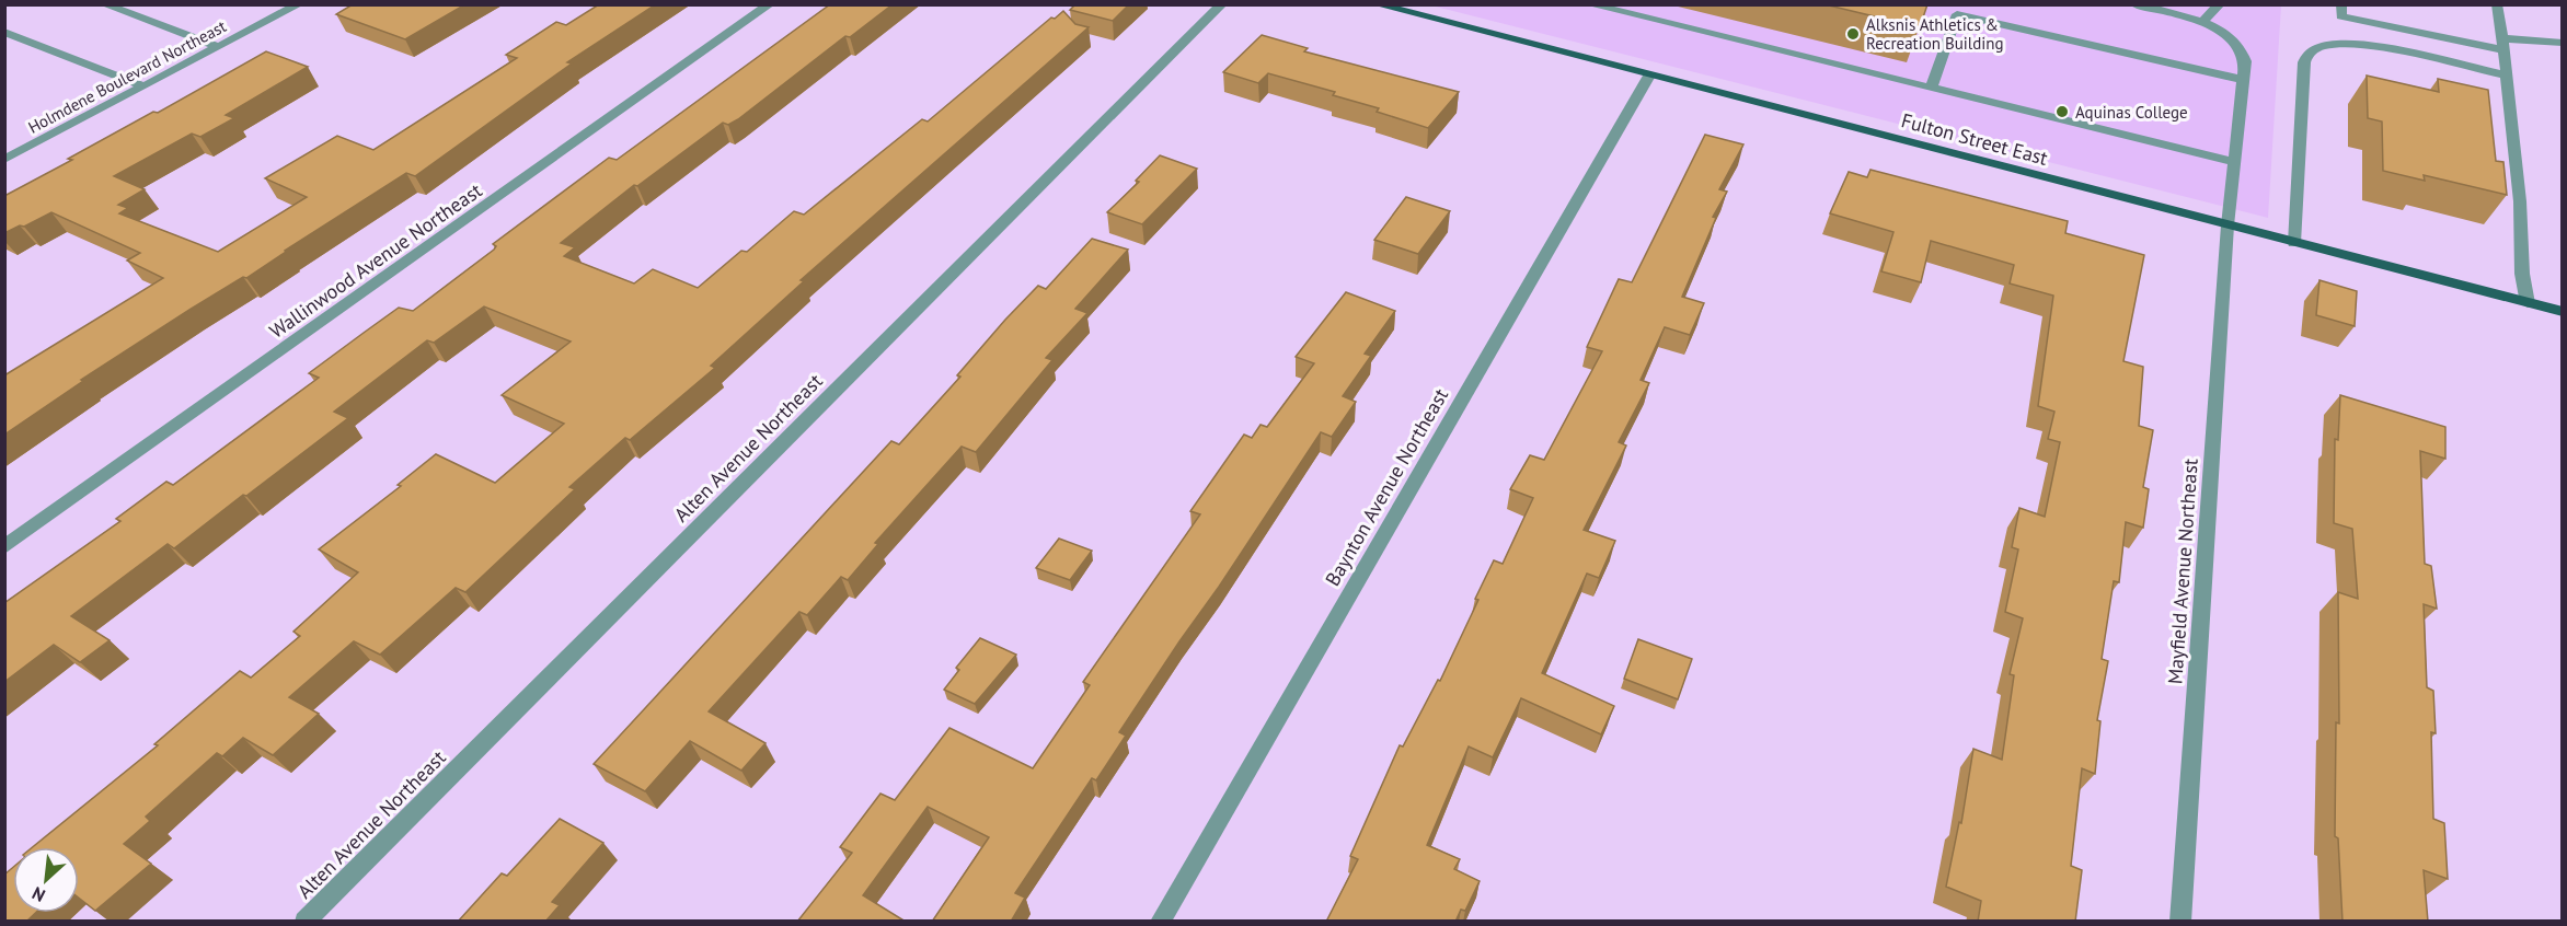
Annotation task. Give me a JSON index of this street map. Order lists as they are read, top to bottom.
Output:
{
  "streets": {
    "main road": ["Fulton Street East"],
    "street": [
      "Holmdene Boulevard Northeast",
      "Wallinwood Avenue Northeast",
      "Alten Avenue Northeast",
      "Baynton Avenue Northeast",
      "Mayfield Avenue Northeast"
    ]
  },
  "crossings": [
    ["Fulton Street East", "Baynton Avenue Northeast"],
    ["Fulton Street East", "Mayfield Avenue Northeast"]
  ],
  "places": ["Alksnis Athletics & Recreation Building", "Aquinas College"],
  "north": "bottom left"
}
